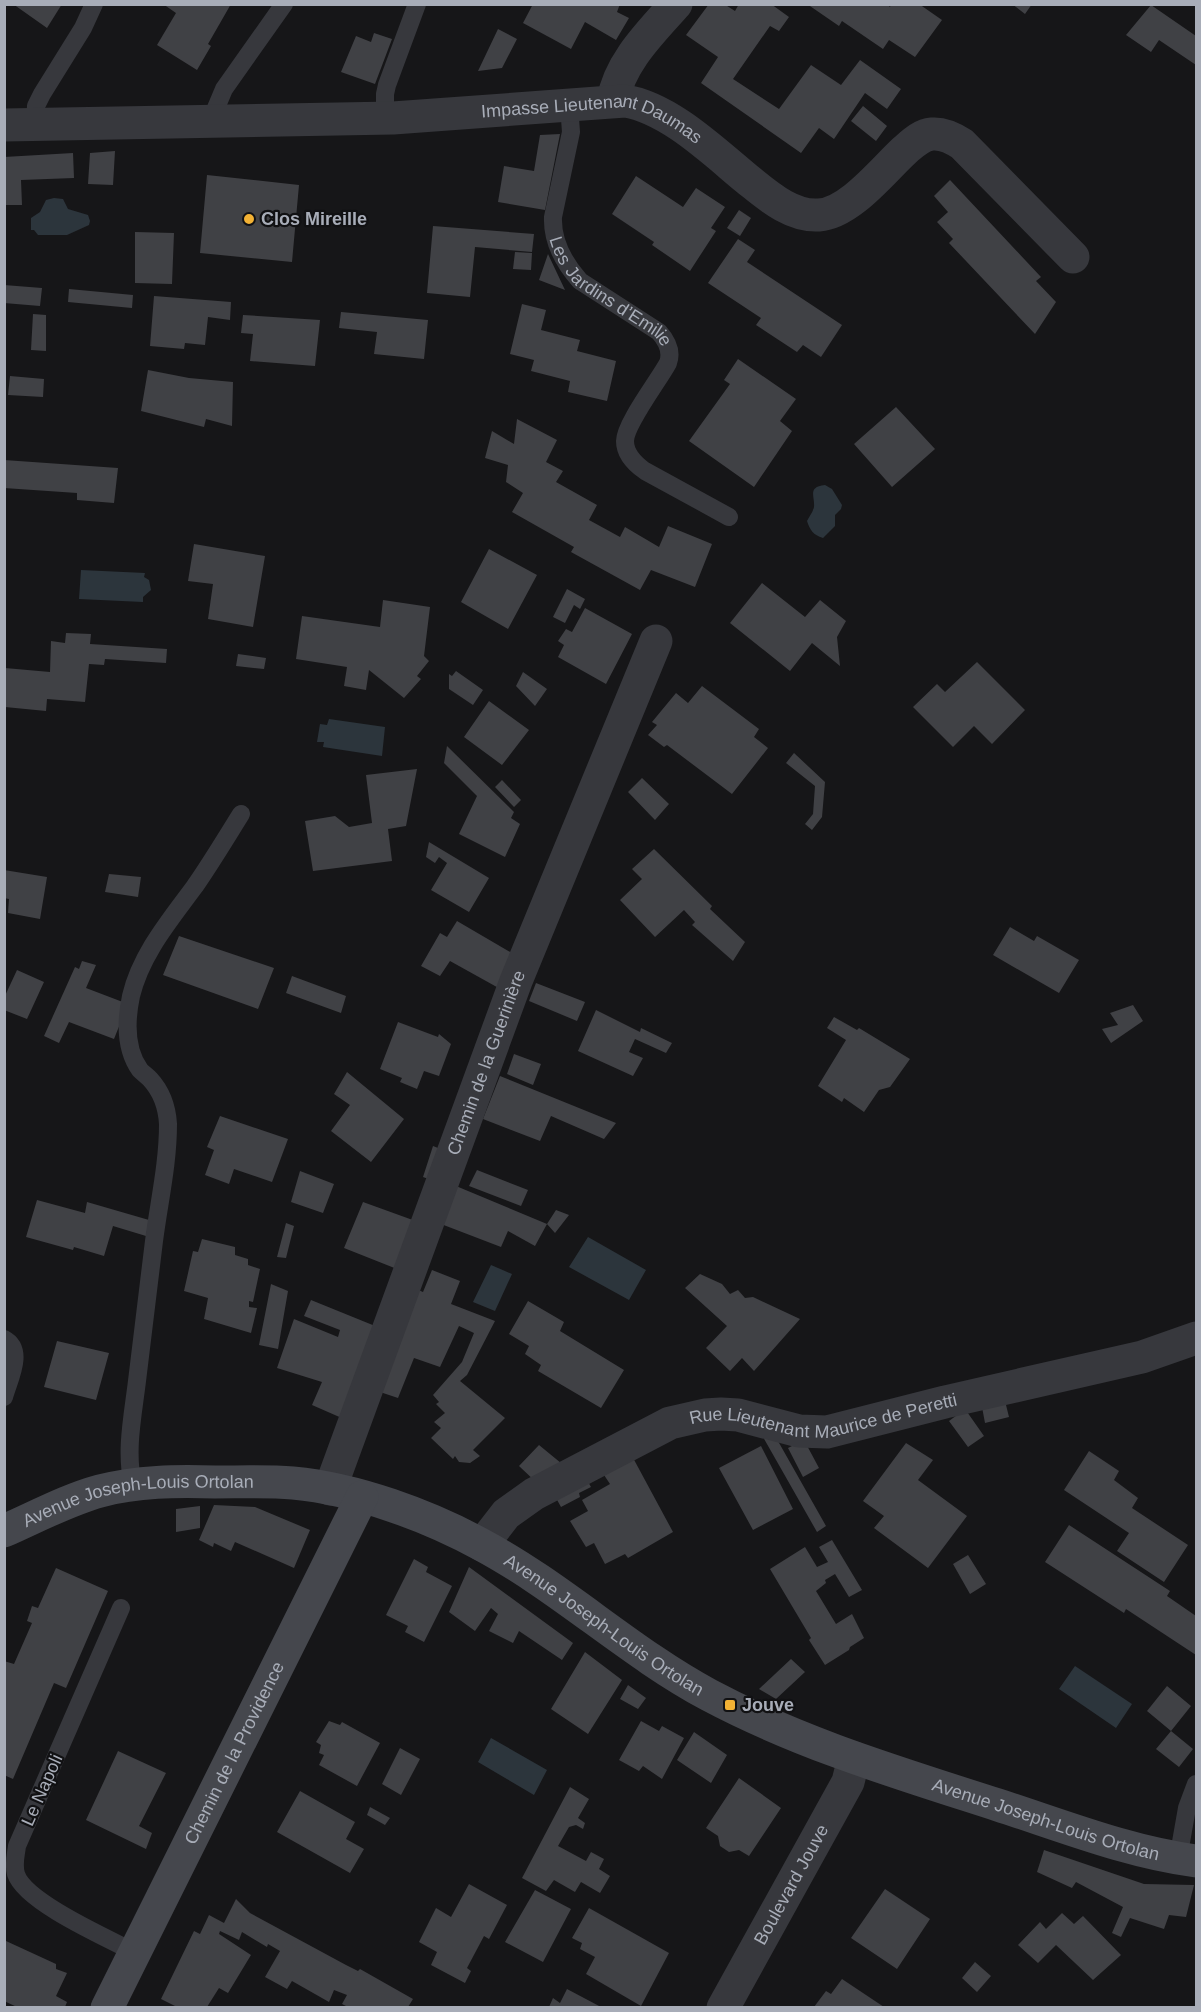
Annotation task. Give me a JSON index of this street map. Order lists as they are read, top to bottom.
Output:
{
  "streets": {
    "street": [
      "Impasse Lieutenant Daumas",
      "Chemin de la Guerinière",
      "Rue Lieutenant Maurice de Peretti",
      "Avenue Joseph-Louis Ortolan",
      "Chemin de la Providence",
      "Boulevard Jouve"
    ],
    "lane": ["Les Jardins d’Emilie", "Le Napoli"]
  },
  "crossings": [
    ["Impasse Lieutenant Daumas", "Les Jardins d’Emilie"],
    ["Chemin de la Guerinière", "Avenue Joseph-Louis Ortolan"],
    ["Rue Lieutenant Maurice de Peretti", "Avenue Joseph-Louis Ortolan"],
    ["Avenue Joseph-Louis Ortolan", "Chemin de la Providence"],
    ["Avenue Joseph-Louis Ortolan", "Boulevard Jouve"],
    ["Chemin de la Providence", "Le Napoli"]
  ],
  "places": {
    "other": ["Clos Mireille"],
    "transit": ["Jouve"]
  }
}
